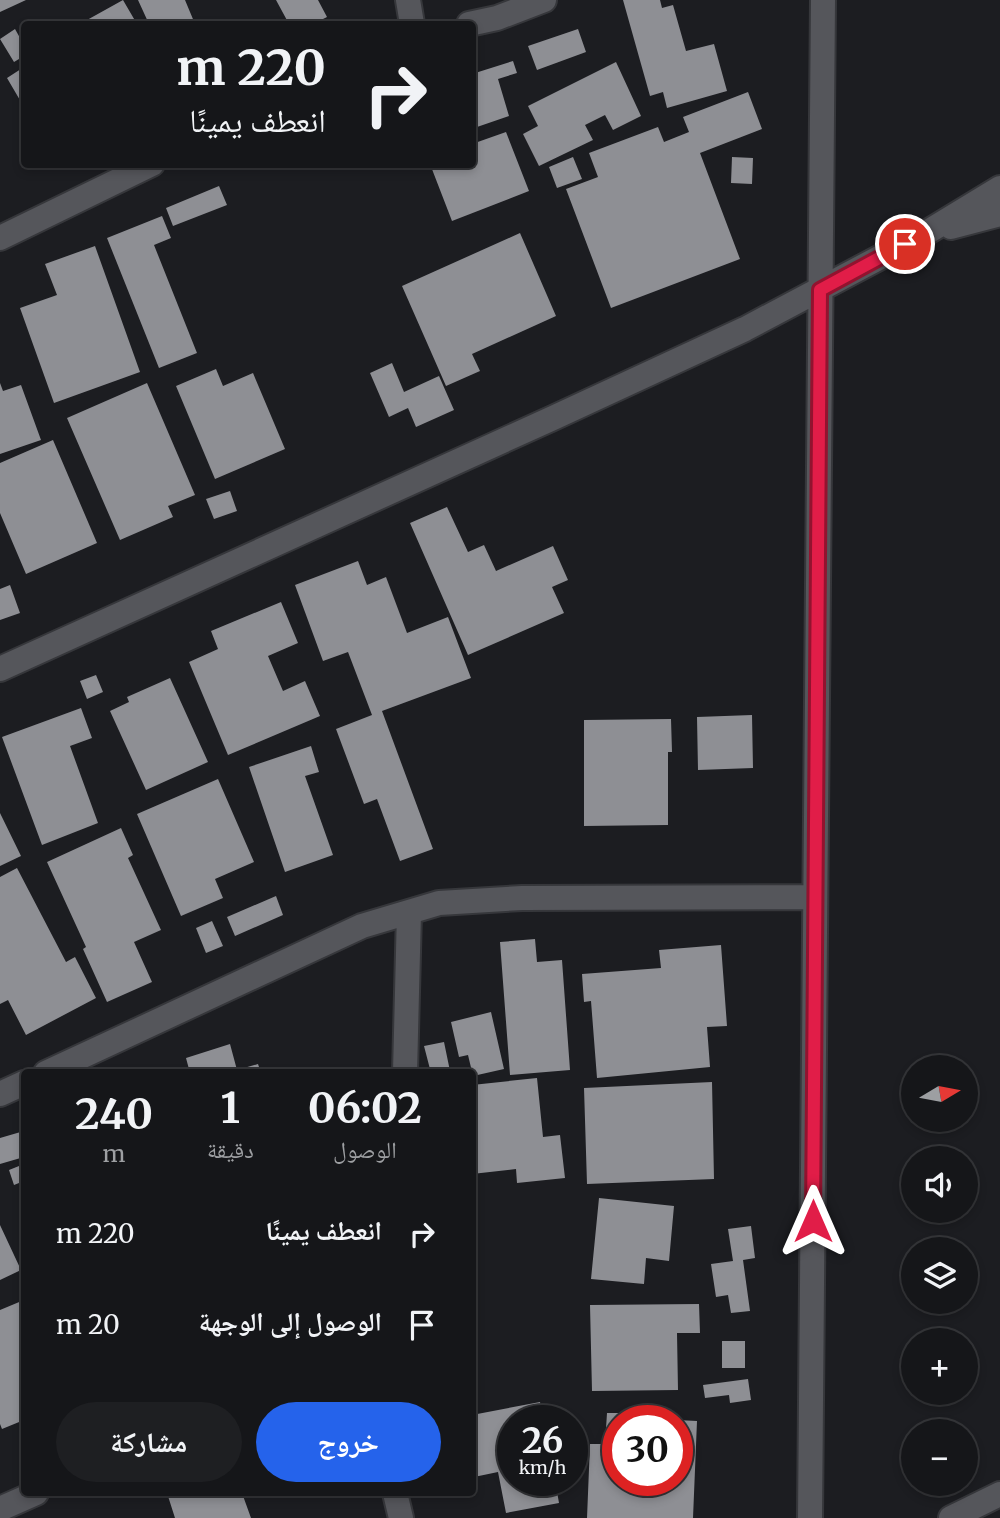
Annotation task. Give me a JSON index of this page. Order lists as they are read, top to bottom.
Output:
{
  "north": "right",
  "page": {
    "turn": ["220 m", "انعطف يمينًا"],
    "map_buttons": ["+", "−"],
    "eta": [
      "06:02",
      "الوصول",
      "1",
      "دقيقة",
      "240",
      "m"
    ],
    "list": [
      {
        "name": "انعطف يمينًا",
        "value": "220 m"
      },
      {
        "name": "الوصول إلى الوجهة",
        "value": "20 m"
      }
    ],
    "buttons": ["خروج", "مشاركة"],
    "speed": "26 km/h",
    "limit": "30"
  }
}
